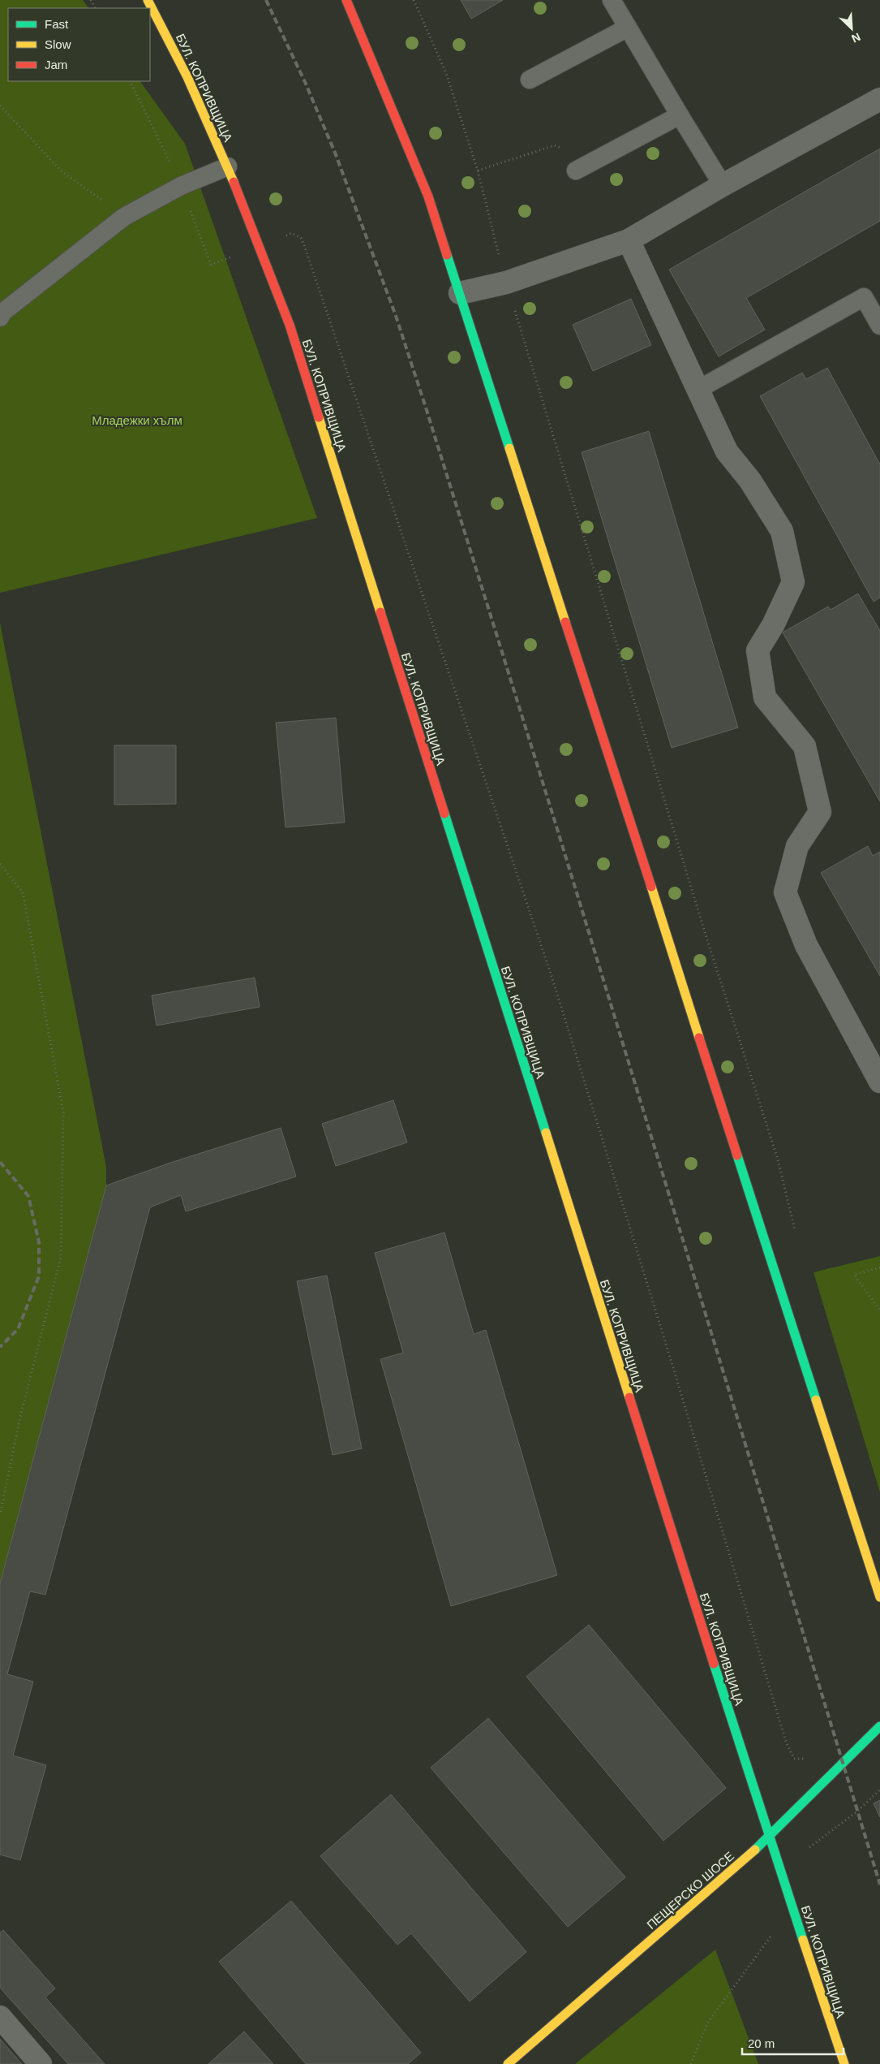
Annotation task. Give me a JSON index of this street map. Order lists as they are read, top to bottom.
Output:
{
  "streets": {
    "main road": ["БУЛ. КОПРИВЩИЦА", "ПЕЩЕРСКО ШОСЕ"]
  },
  "crossings": [
    ["БУЛ. КОПРИВЩИЦА", "ПЕЩЕРСКО ШОСЕ"]
  ],
  "parks": ["Младежки хълм"],
  "legend": ["Fast", "Slow", "Jam"],
  "scale_bar": "20 m",
  "north": "bottom right"
}
